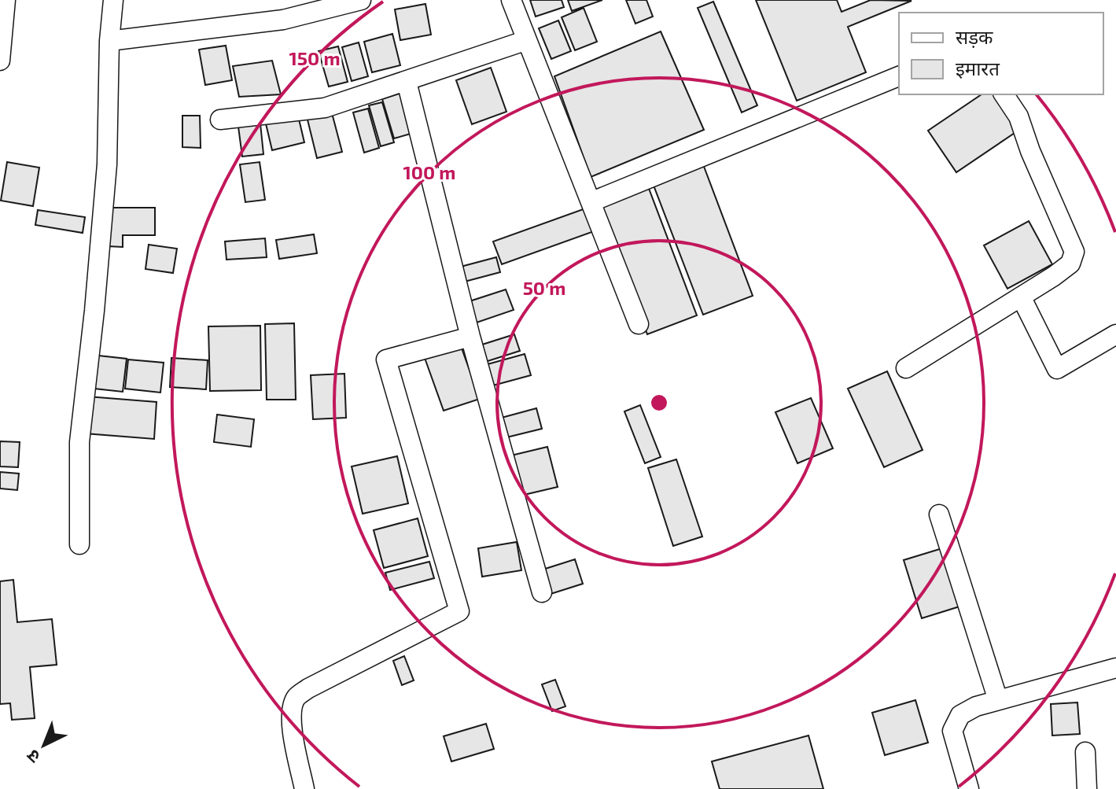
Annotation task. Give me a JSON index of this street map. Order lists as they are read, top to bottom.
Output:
{
  "legend": ["सड़क", "इमारत"],
  "north": "bottom left",
  "rings": ["150 m", "100 m", "50 m"]
}
